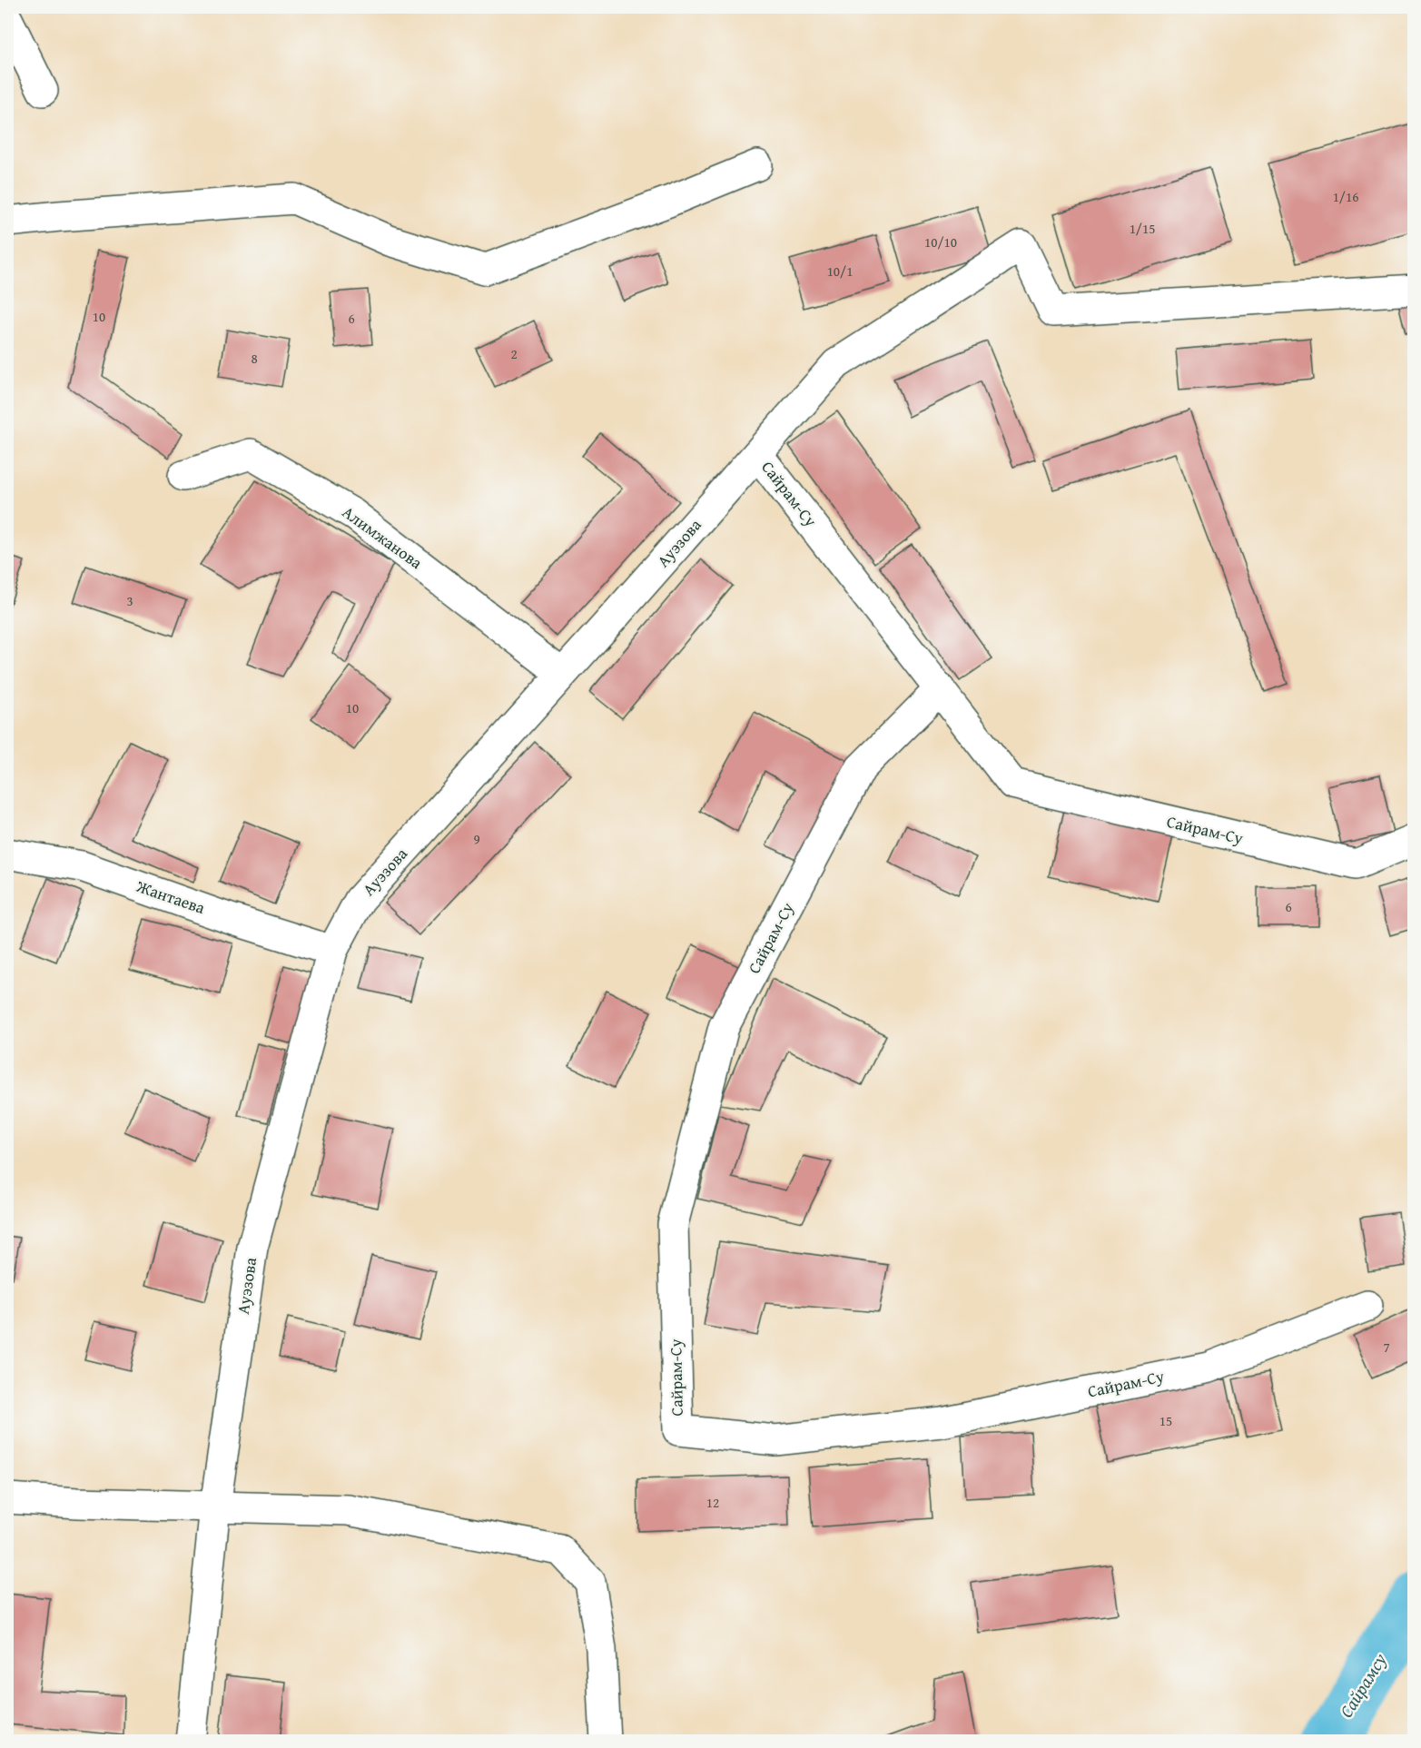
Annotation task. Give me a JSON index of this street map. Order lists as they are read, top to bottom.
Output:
{
  "streets": {
    "street": [
      "Сайрам-Су",
      "Алимжанова",
      "Ауэзова",
      "Жантаева"
    ]
  },
  "crossings": [
    ["Сайрам-Су", "Ауэзова"],
    ["Алимжанова", "Ауэзова"],
    ["Ауэзова", "Жантаева"]
  ],
  "water": ["Сайрамсу"],
  "house_numbers": [
    "1/16",
    "1/15",
    "10/10",
    "10/1",
    "10",
    "6",
    "2",
    "8",
    "3",
    "10",
    "9",
    "6",
    "7",
    "15",
    "12"
  ]
}
